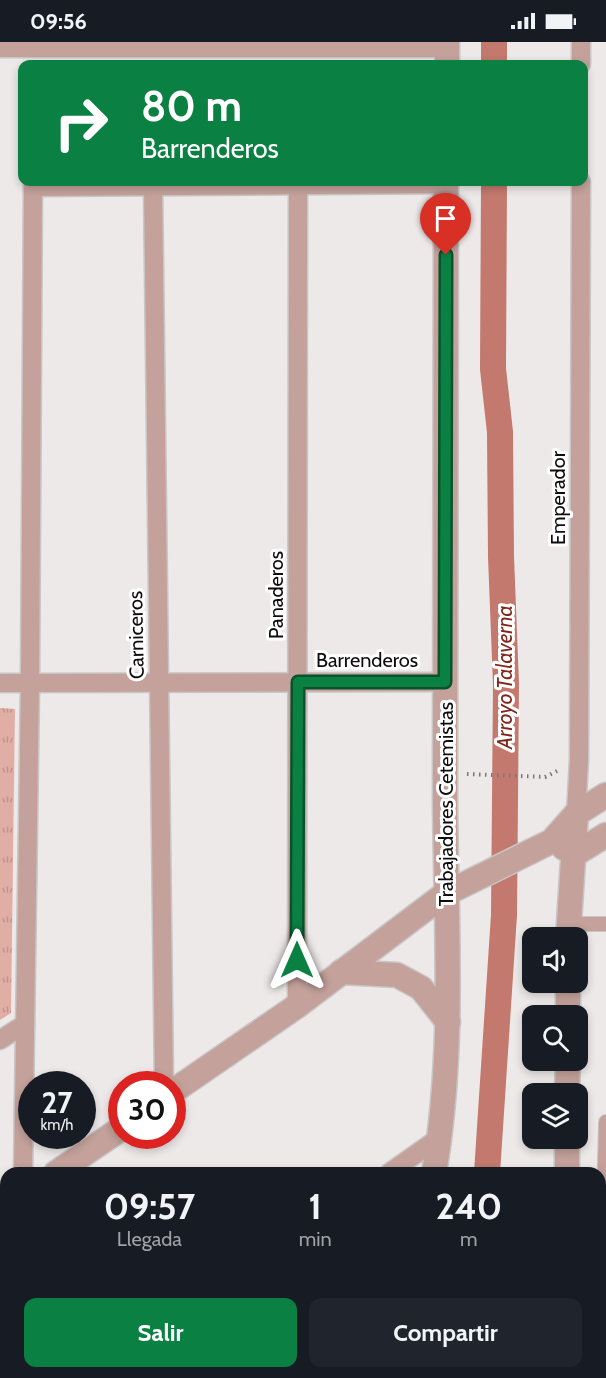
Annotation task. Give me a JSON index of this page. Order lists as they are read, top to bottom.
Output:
{
  "streets": {
    "street": [
      "Emperador",
      "Panaderos",
      "Carniceros",
      "Barrenderos",
      "Trabajadores Cetemistas"
    ]
  },
  "crossings": [
    ["Panaderos", "Barrenderos"],
    ["Carniceros", "Barrenderos"],
    ["Barrenderos", "Trabajadores Cetemistas"]
  ],
  "water": ["Arroyo Talaverna"],
  "page": {
    "status": "09:56",
    "turn": ["80 m", "Barrenderos"],
    "speed": "27 km/h",
    "limit": "30",
    "eta": [
      "09:57",
      "Llegada",
      "1",
      "min",
      "240",
      "m"
    ],
    "buttons": ["Salir", "Compartir"]
  }
}
